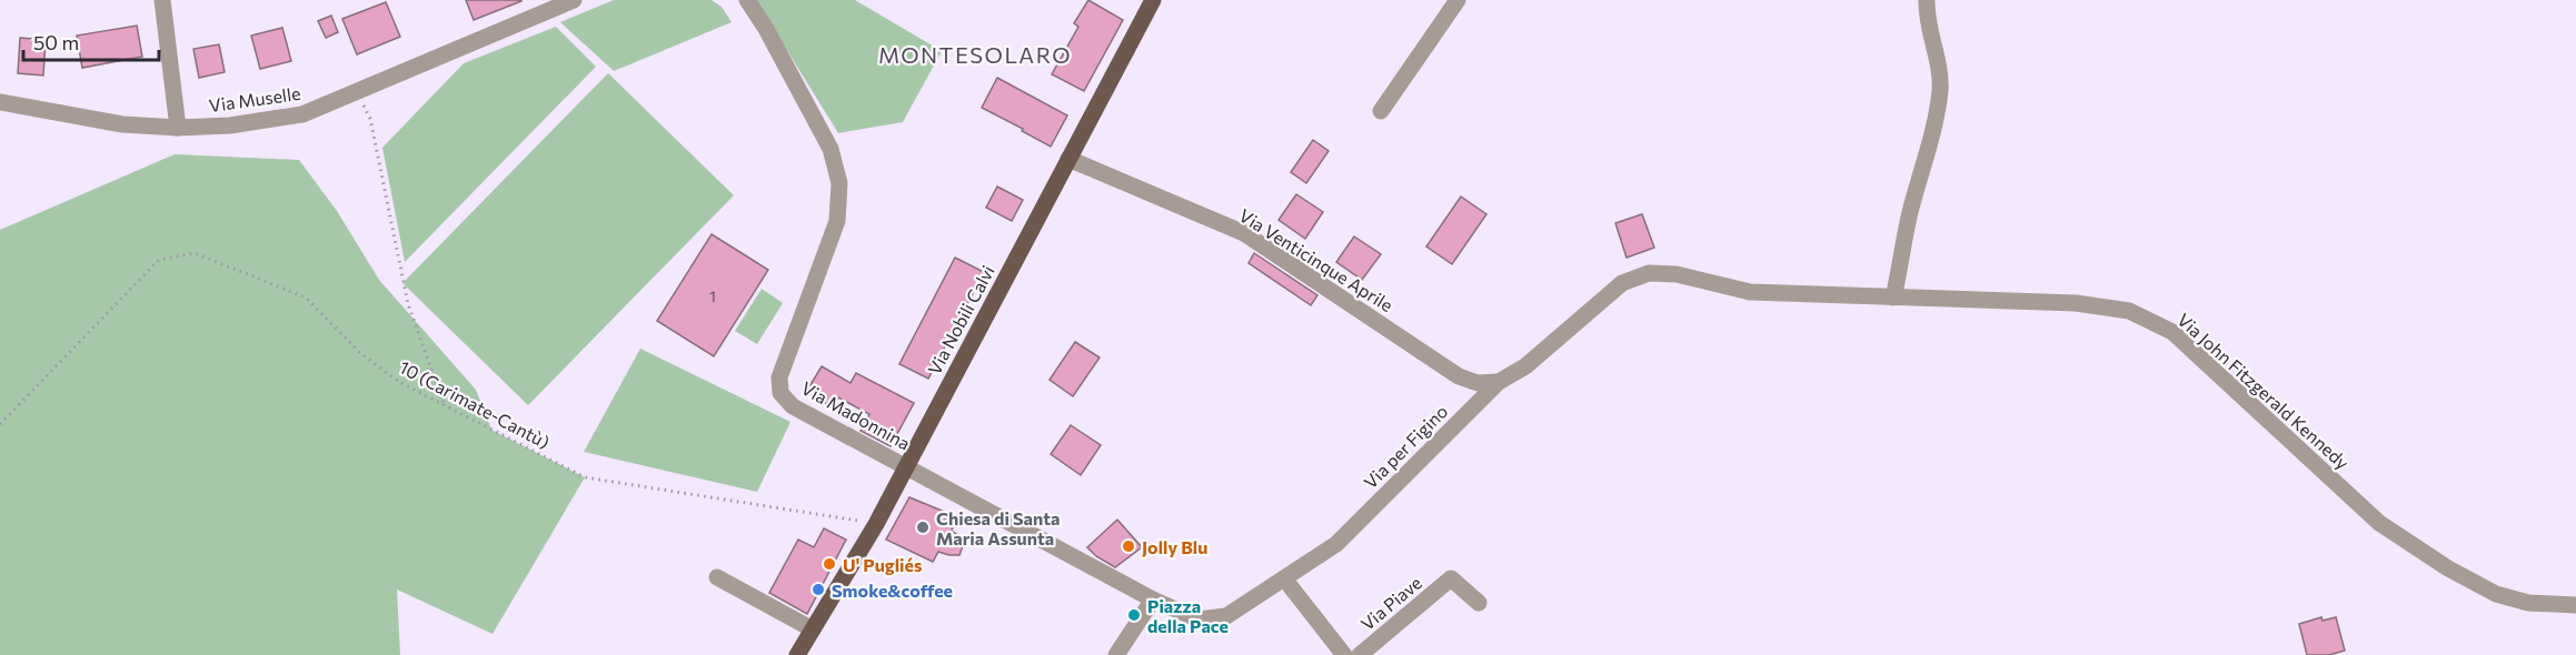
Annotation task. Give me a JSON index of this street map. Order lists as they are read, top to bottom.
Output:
{
  "streets": {
    "main road": ["Via Nobili Calvi"],
    "street": [
      "Via Muselle",
      "Via Venticinque Aprile",
      "Via John Fitzgerald Kennedy",
      "Via Madonnina",
      "Via per Figino",
      "Via Piave"
    ],
    "path": ["10 (Carimate-Cantù)"]
  },
  "crossings": [
    ["Via Venticinque Aprile", "Via Nobili Calvi"],
    ["Via Venticinque Aprile", "Via per Figino"],
    ["Via Nobili Calvi", "10 (Carimate-Cantù)"],
    ["Via Nobili Calvi", "Via Madonnina"],
    ["Via John Fitzgerald Kennedy", "Via per Figino"],
    ["Via Madonnina", "Via per Figino"]
  ],
  "districts": ["MONTESOLARO"],
  "places": [
    "Chiesa di Santa Maria Assunta",
    "Jolly Blu",
    "U' Pugliés",
    "Smoke&coffee",
    "Piazza della Pace"
  ],
  "house_numbers": ["1"],
  "scale_bar": "50 m"
}
